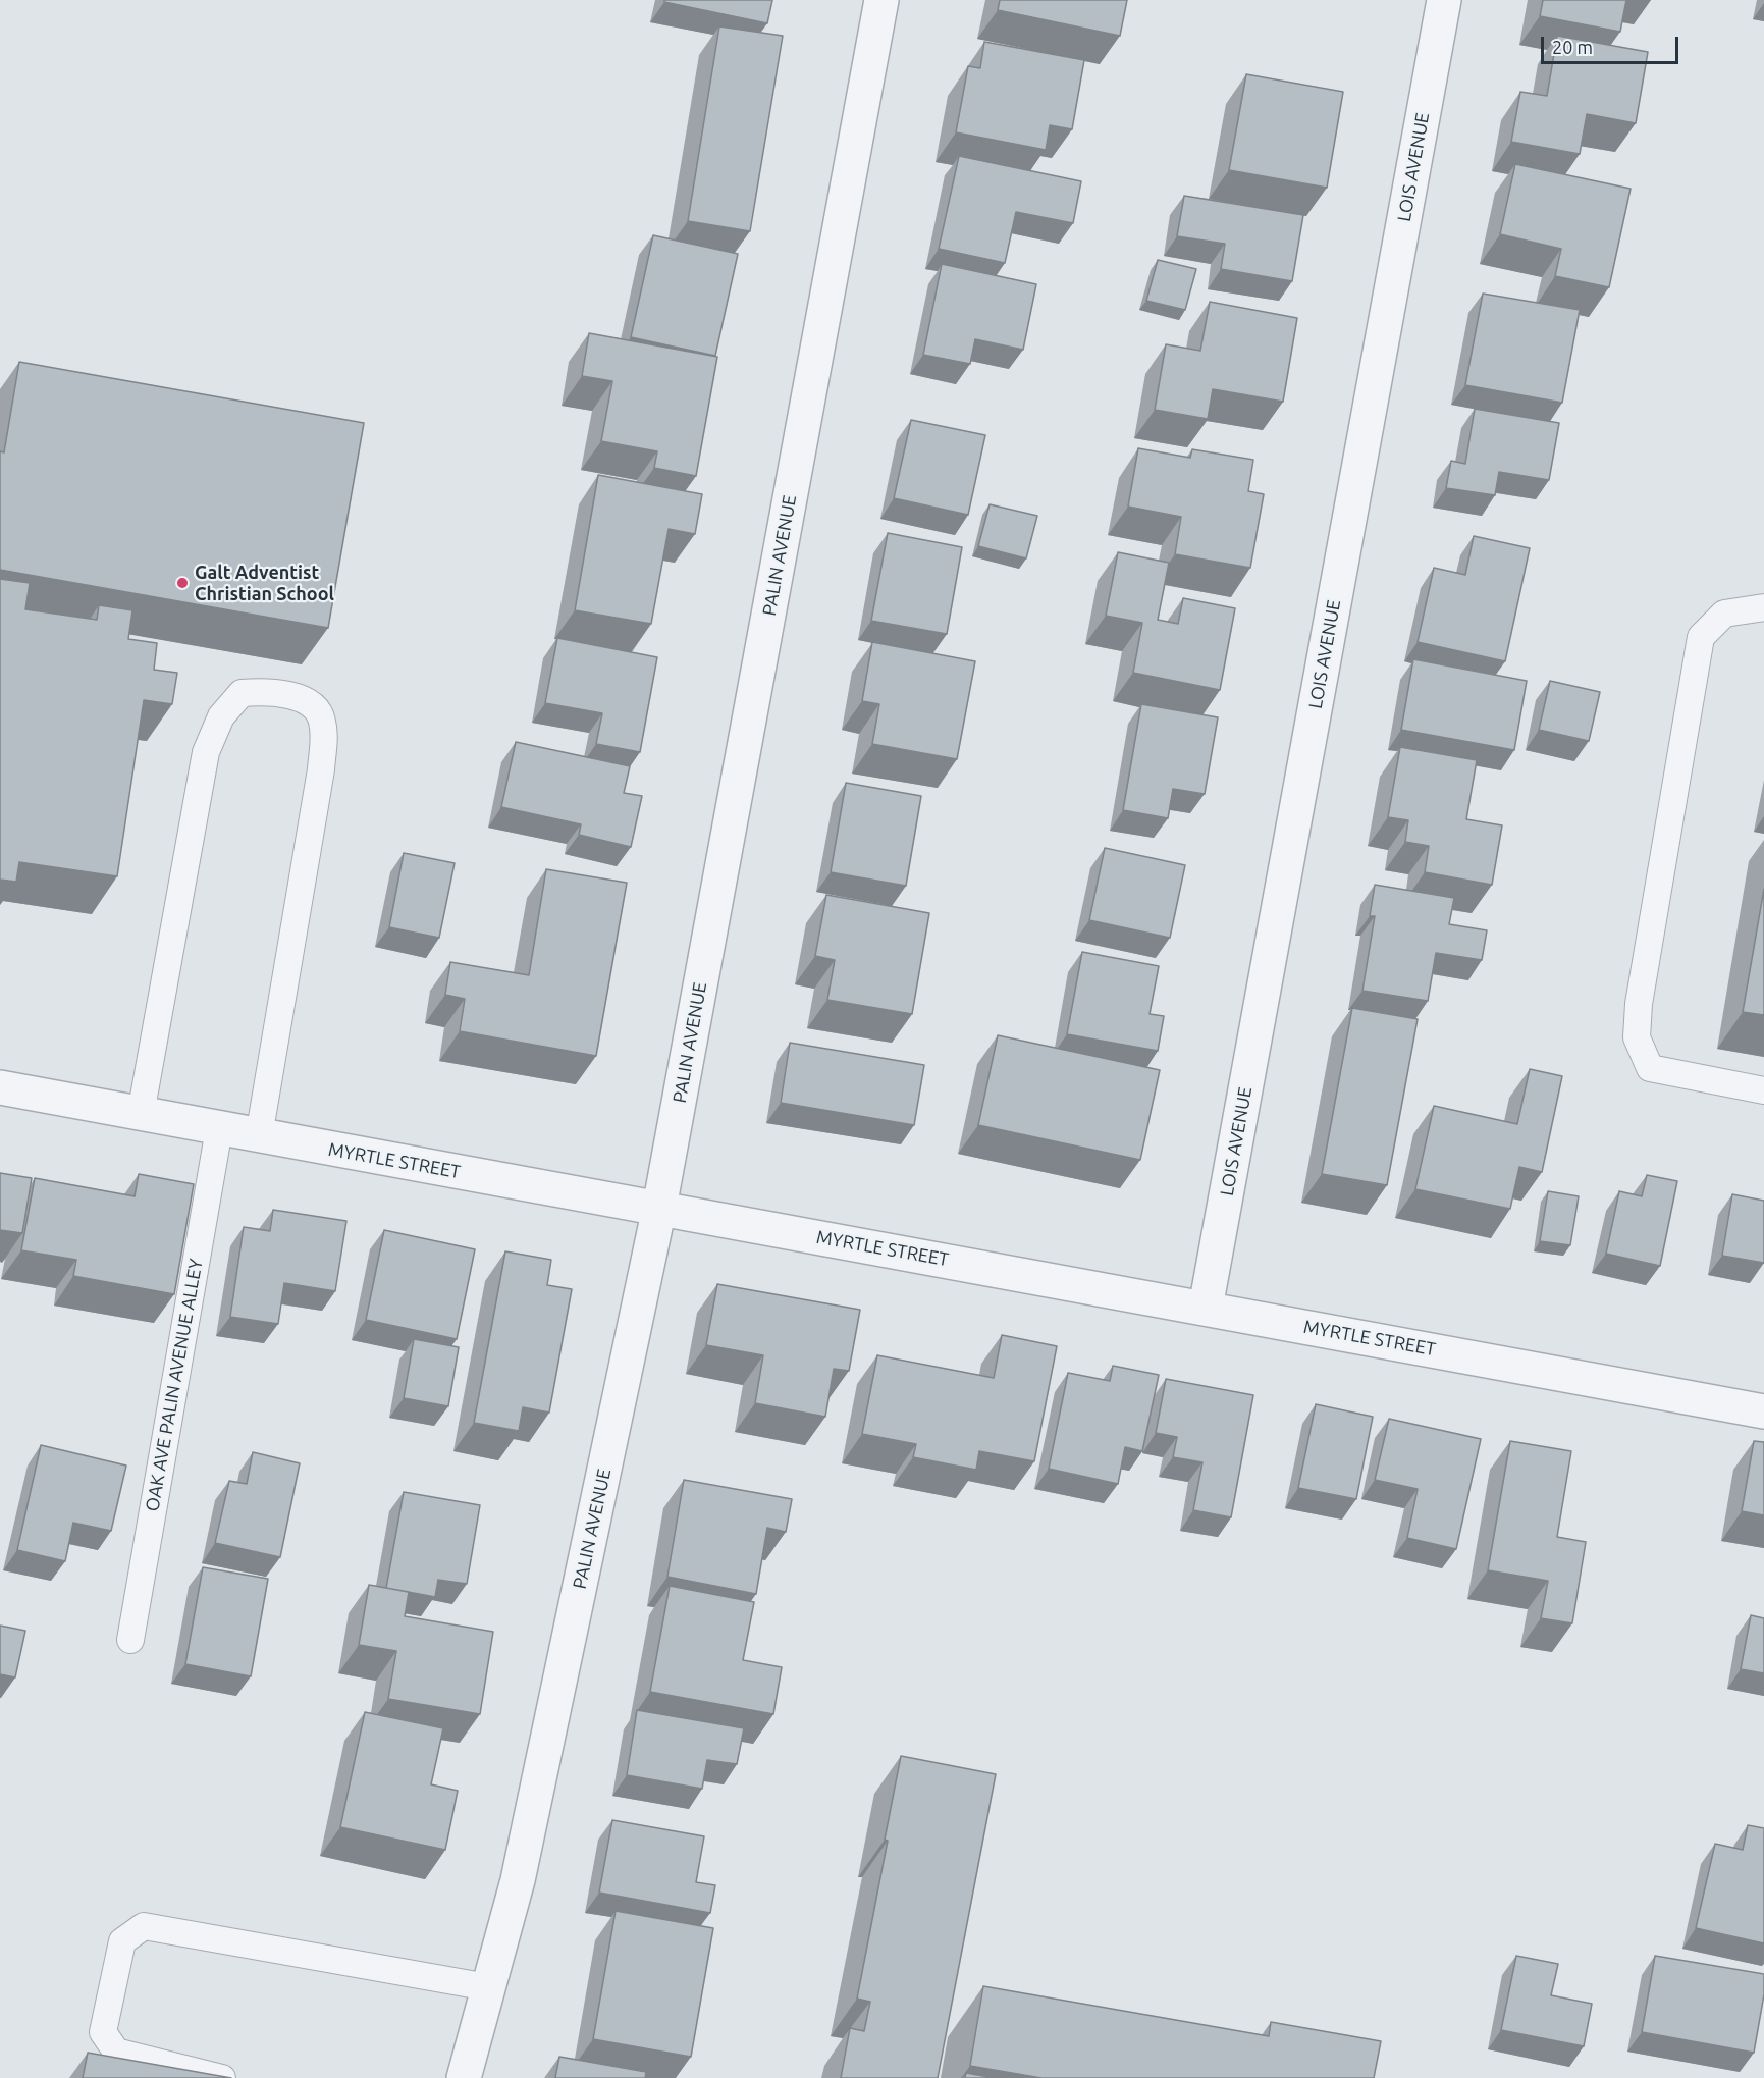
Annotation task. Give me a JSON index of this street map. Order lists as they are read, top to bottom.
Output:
{
  "streets": {
    "street": ["LOIS AVENUE", "PALIN AVENUE", "MYRTLE STREET"],
    "lane": ["OAK AVE PALIN AVENUE ALLEY"]
  },
  "crossings": [
    ["LOIS AVENUE", "MYRTLE STREET"],
    ["PALIN AVENUE", "MYRTLE STREET"],
    ["MYRTLE STREET", "OAK AVE PALIN AVENUE ALLEY"]
  ],
  "places": ["Galt Adventist Christian School"],
  "scale_bar": "20 m"
}
